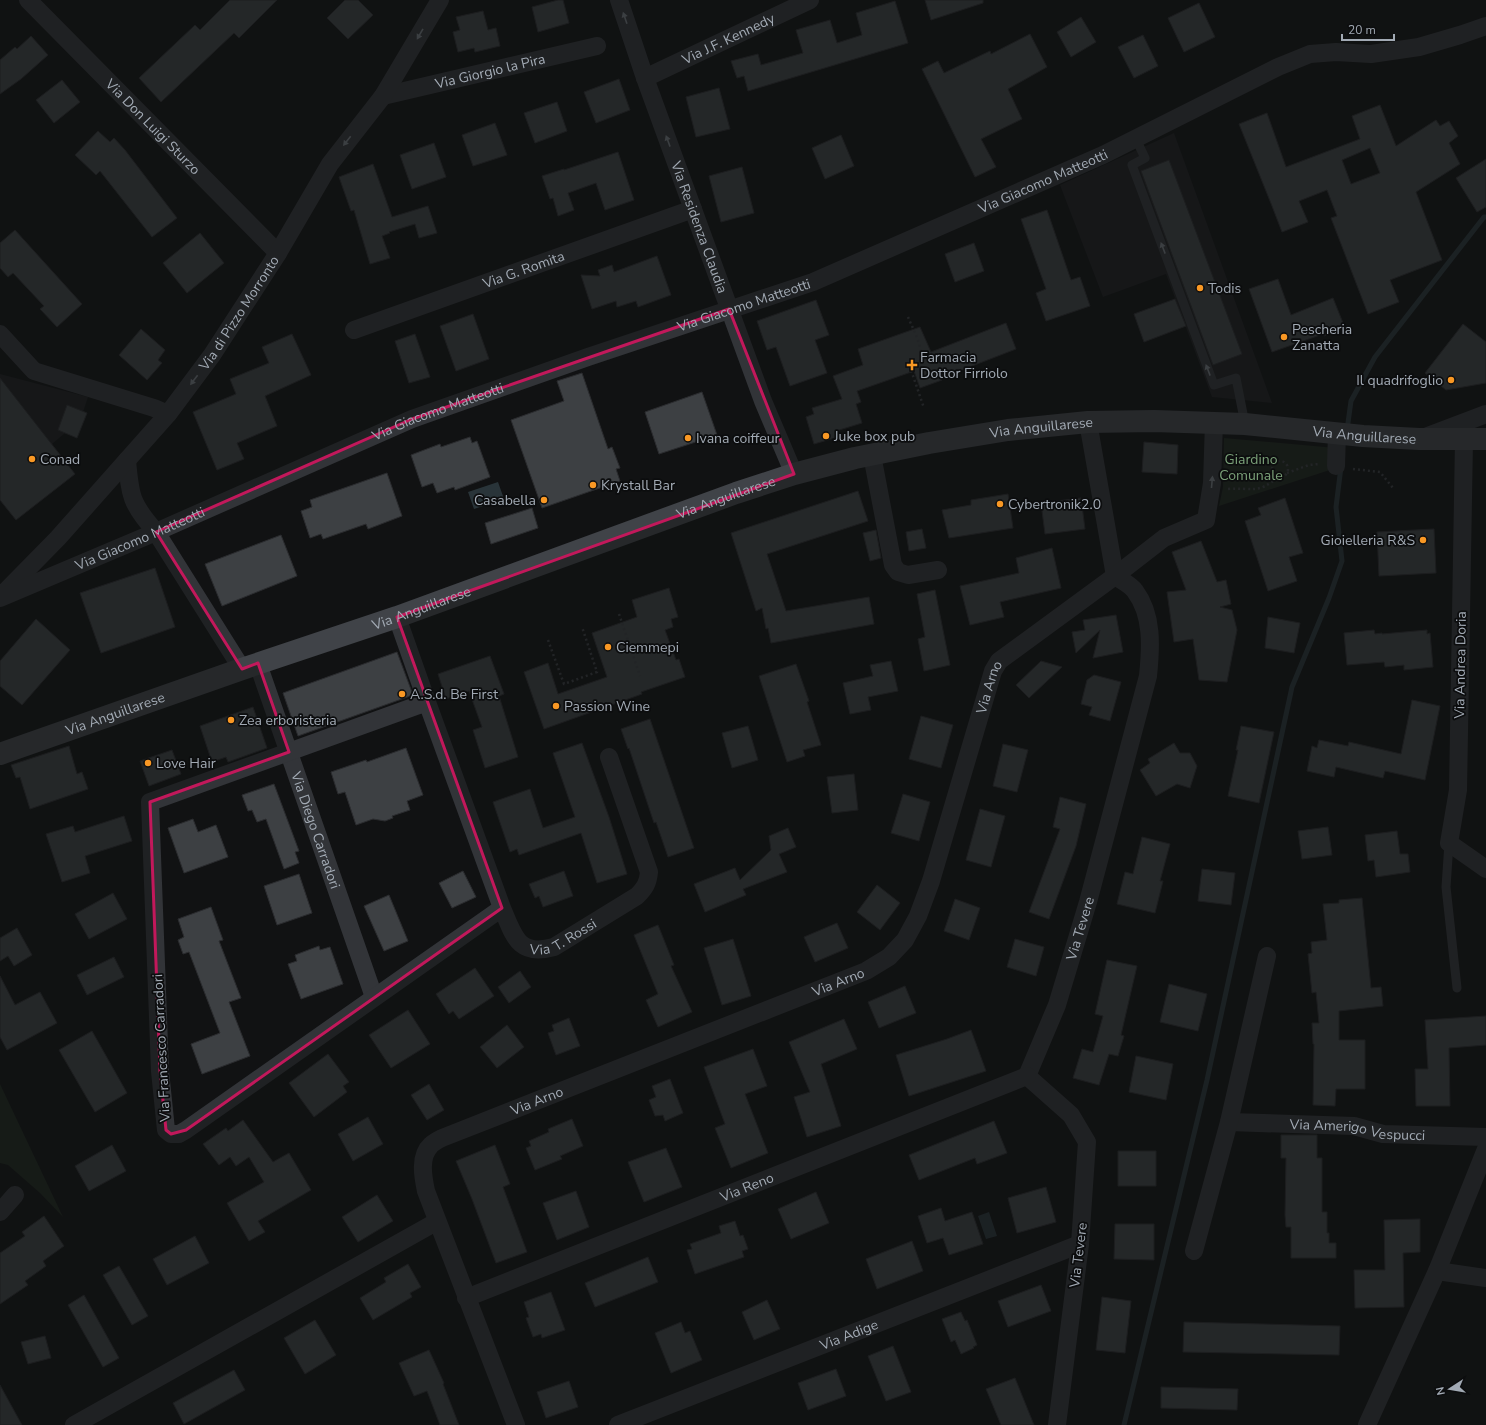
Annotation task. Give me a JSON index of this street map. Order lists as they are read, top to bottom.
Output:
{
  "streets": {
    "main road": ["Via Anguillarese"],
    "street": [
      "Via J.F. Kennedy",
      "Via Giorgio la Pira",
      "Via Don Luigi Sturzo",
      "Via Giacomo Matteotti",
      "Via Residenza Claudia",
      "Via G. Romita",
      "Via di Pizzo Morronto",
      "Via Andrea Doria",
      "Via Arno",
      "Via Diego Carradori",
      "Via Tevere",
      "Via T. Rossi",
      "Via Francesco Carradori",
      "Via Amerigo Vespucci",
      "Via Reno",
      "Via Adige"
    ]
  },
  "crossings": [
    ["Via J.F. Kennedy", "Via Residenza Claudia"],
    ["Via Giorgio la Pira", "Via di Pizzo Morronto"],
    ["Via Don Luigi Sturzo", "Via di Pizzo Morronto"],
    ["Via Giacomo Matteotti", "Via Residenza Claudia"],
    ["Via Giacomo Matteotti", "Via di Pizzo Morronto"],
    ["Via Giacomo Matteotti", "Via Diego Carradori"],
    ["Via Residenza Claudia", "Via G. Romita"],
    ["Via Residenza Claudia", "Via Anguillarese"],
    ["Via di Pizzo Morronto", "Via Diego Carradori"],
    ["Via Anguillarese", "Via Andrea Doria"],
    ["Via Anguillarese", "Via Diego Carradori"],
    ["Via Anguillarese", "Via T. Rossi"],
    ["Via Arno", "Via Tevere"],
    ["Via Diego Carradori", "Via Francesco Carradori"],
    ["Via Tevere", "Via Reno"],
    ["Via Tevere", "Via Adige"],
    ["Via T. Rossi", "Via Francesco Carradori"]
  ],
  "one_way": ["Via Residenza Claudia", "Via di Pizzo Morronto"],
  "parks": ["Giardino Comunale"],
  "places": {
    "other": [
      "Todis",
      "Pescheria Zanatta",
      "Il quadrifoglio",
      "Juke box pub",
      "Ivana coiffeur",
      "Conad",
      "Krystall Bar",
      "Casabella",
      "Cybertronik2.0",
      "Gioielleria R&S",
      "Ciemmepi",
      "A.S.d. Be First",
      "Passion Wine",
      "Zea erboristeria",
      "Love Hair"
    ],
    "health": ["Farmacia Dottor Firriolo"]
  },
  "scale_bar": "20 m",
  "north": "left"
}
